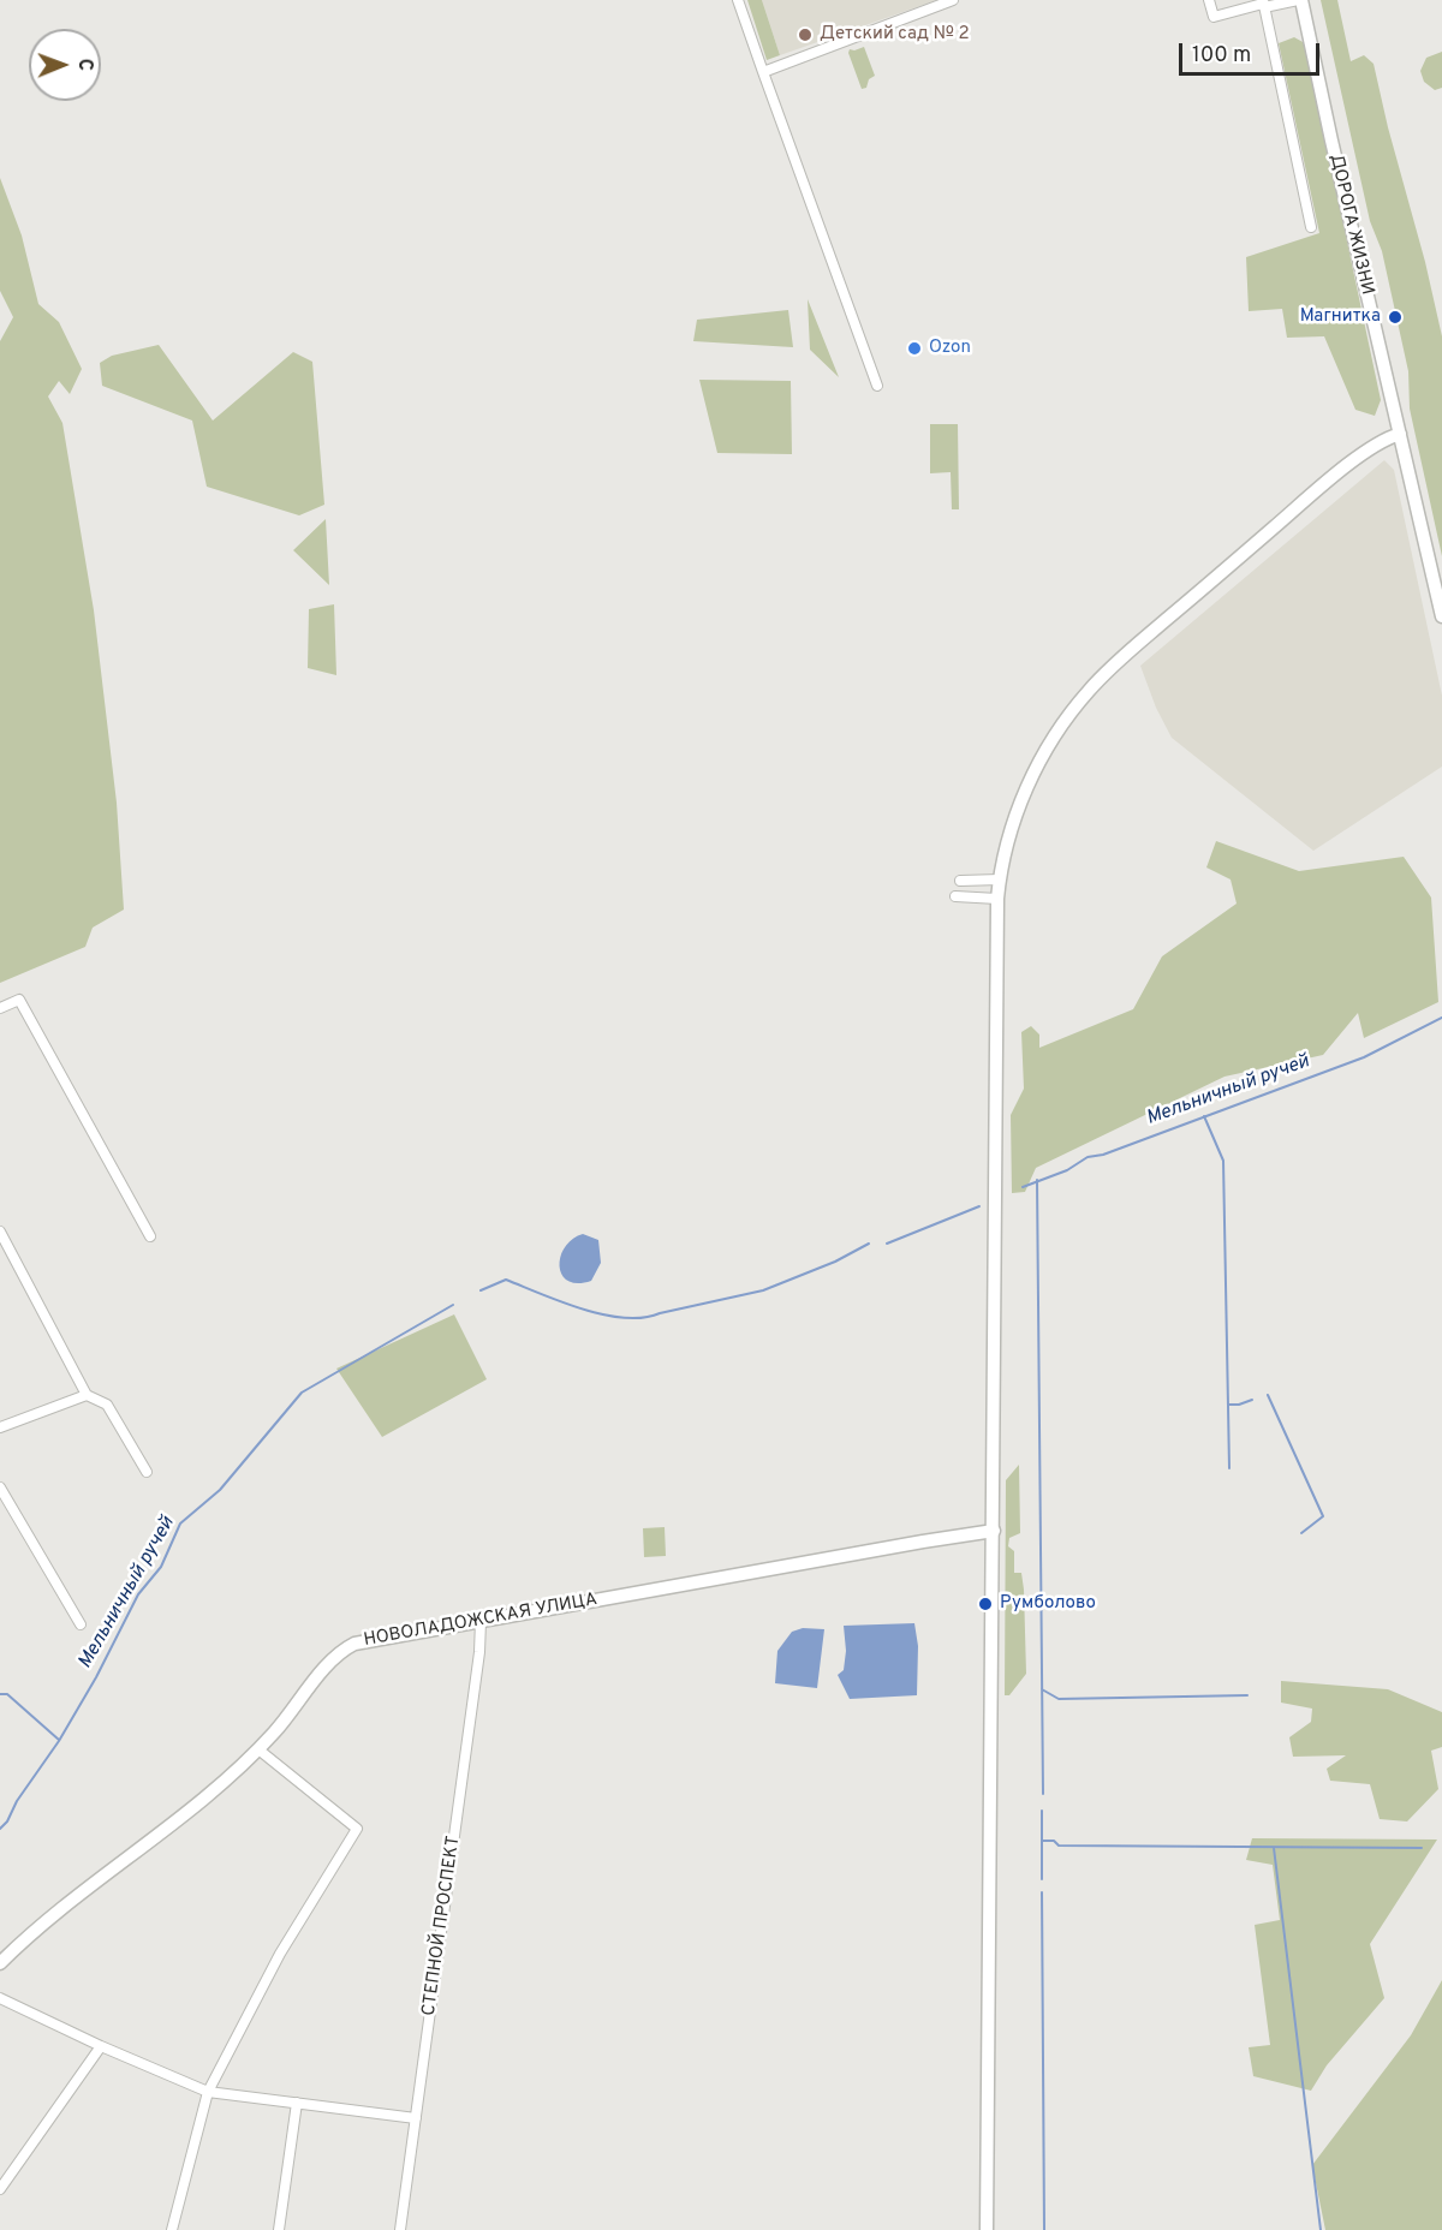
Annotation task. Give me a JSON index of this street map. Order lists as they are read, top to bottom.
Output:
{
  "streets": {
    "main road": ["ДОРОГА ЖИЗНИ", "НОВОЛАДОЖСКАЯ УЛИЦА"],
    "street": ["СТЕПНОЙ ПРОСПЕКТ"]
  },
  "crossings": [
    ["НОВОЛАДОЖСКАЯ УЛИЦА", "СТЕПНОЙ ПРОСПЕКТ"]
  ],
  "water": ["Мельничный ручей"],
  "places": [
    "Детский сад № 2",
    "Магнитка",
    "Ozon",
    "Румболово"
  ],
  "scale_bar": "100 m",
  "north": "right"
}
